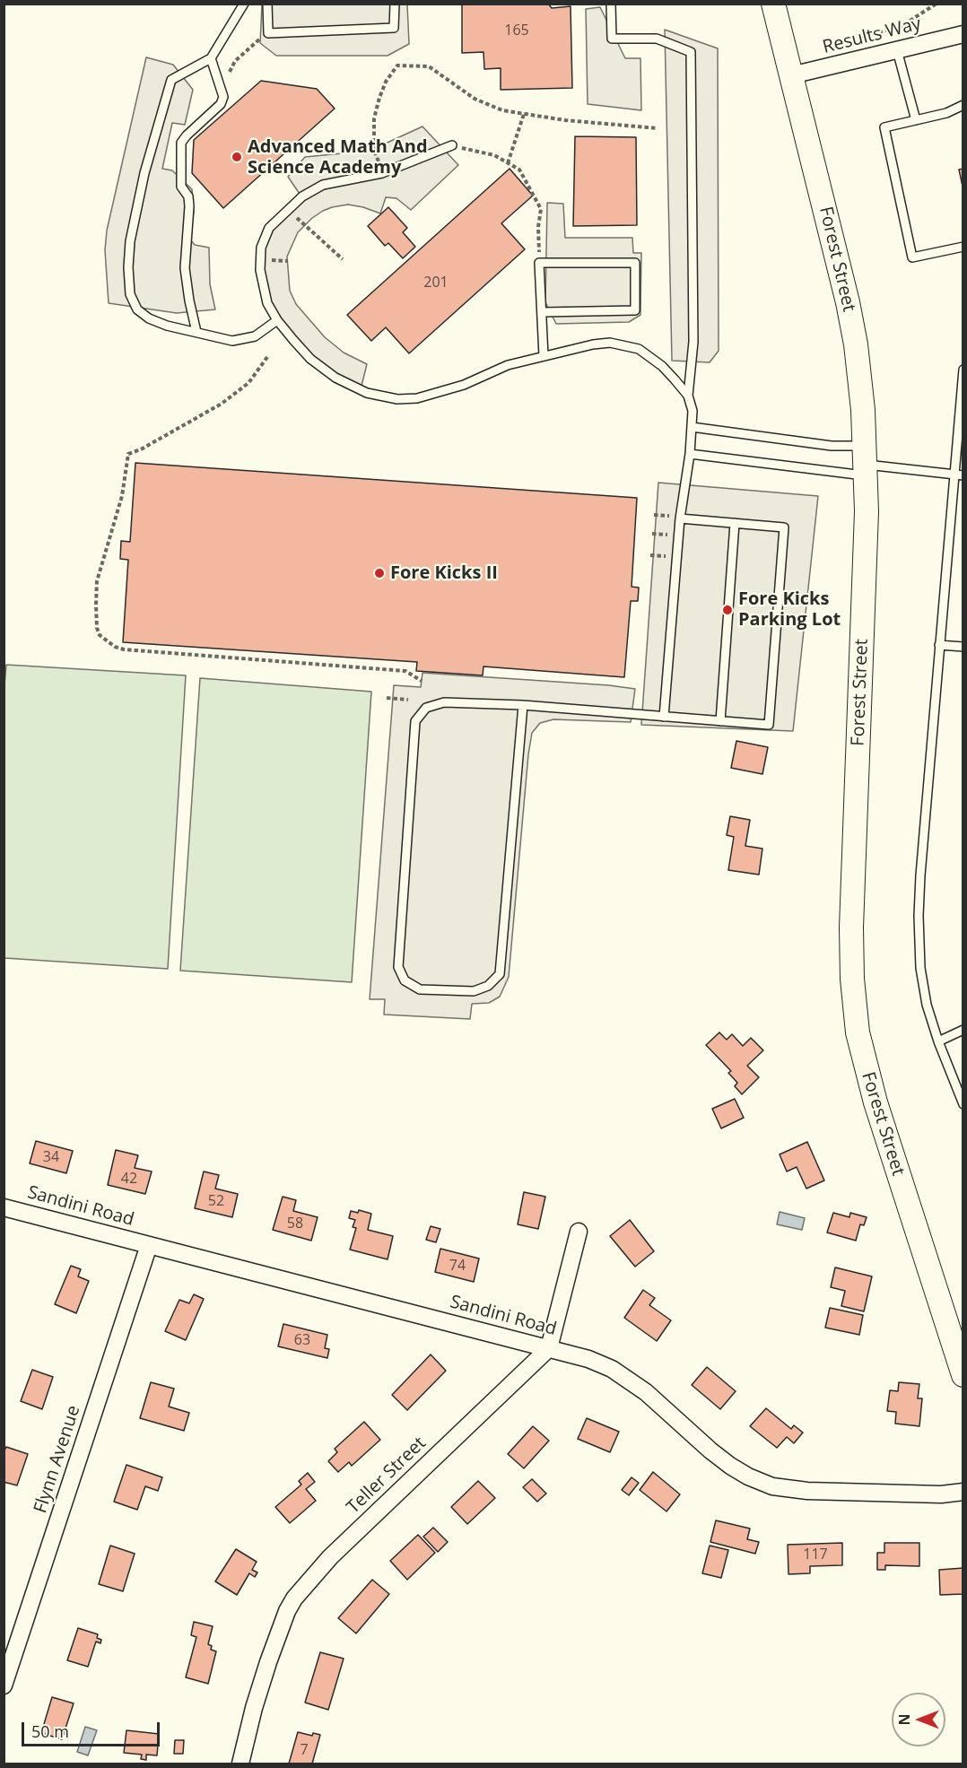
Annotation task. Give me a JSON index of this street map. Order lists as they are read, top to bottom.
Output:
{
  "streets": {
    "main road": ["Forest Street"],
    "street": [
      "Results Way",
      "Sandini Road",
      "Flynn Avenue",
      "Teller Street"
    ]
  },
  "crossings": [
    ["Results Way", "Forest Street"],
    ["Sandini Road", "Flynn Avenue"],
    ["Sandini Road", "Teller Street"]
  ],
  "places": ["Advanced Math And Science Academy", "Fore Kicks II", "Fore Kicks Parking Lot"],
  "house_numbers": [
    "165",
    "201",
    "34",
    "42",
    "52",
    "58",
    "74",
    "63",
    "117",
    "7"
  ],
  "scale_bar": "50 m",
  "north": "left"
}
